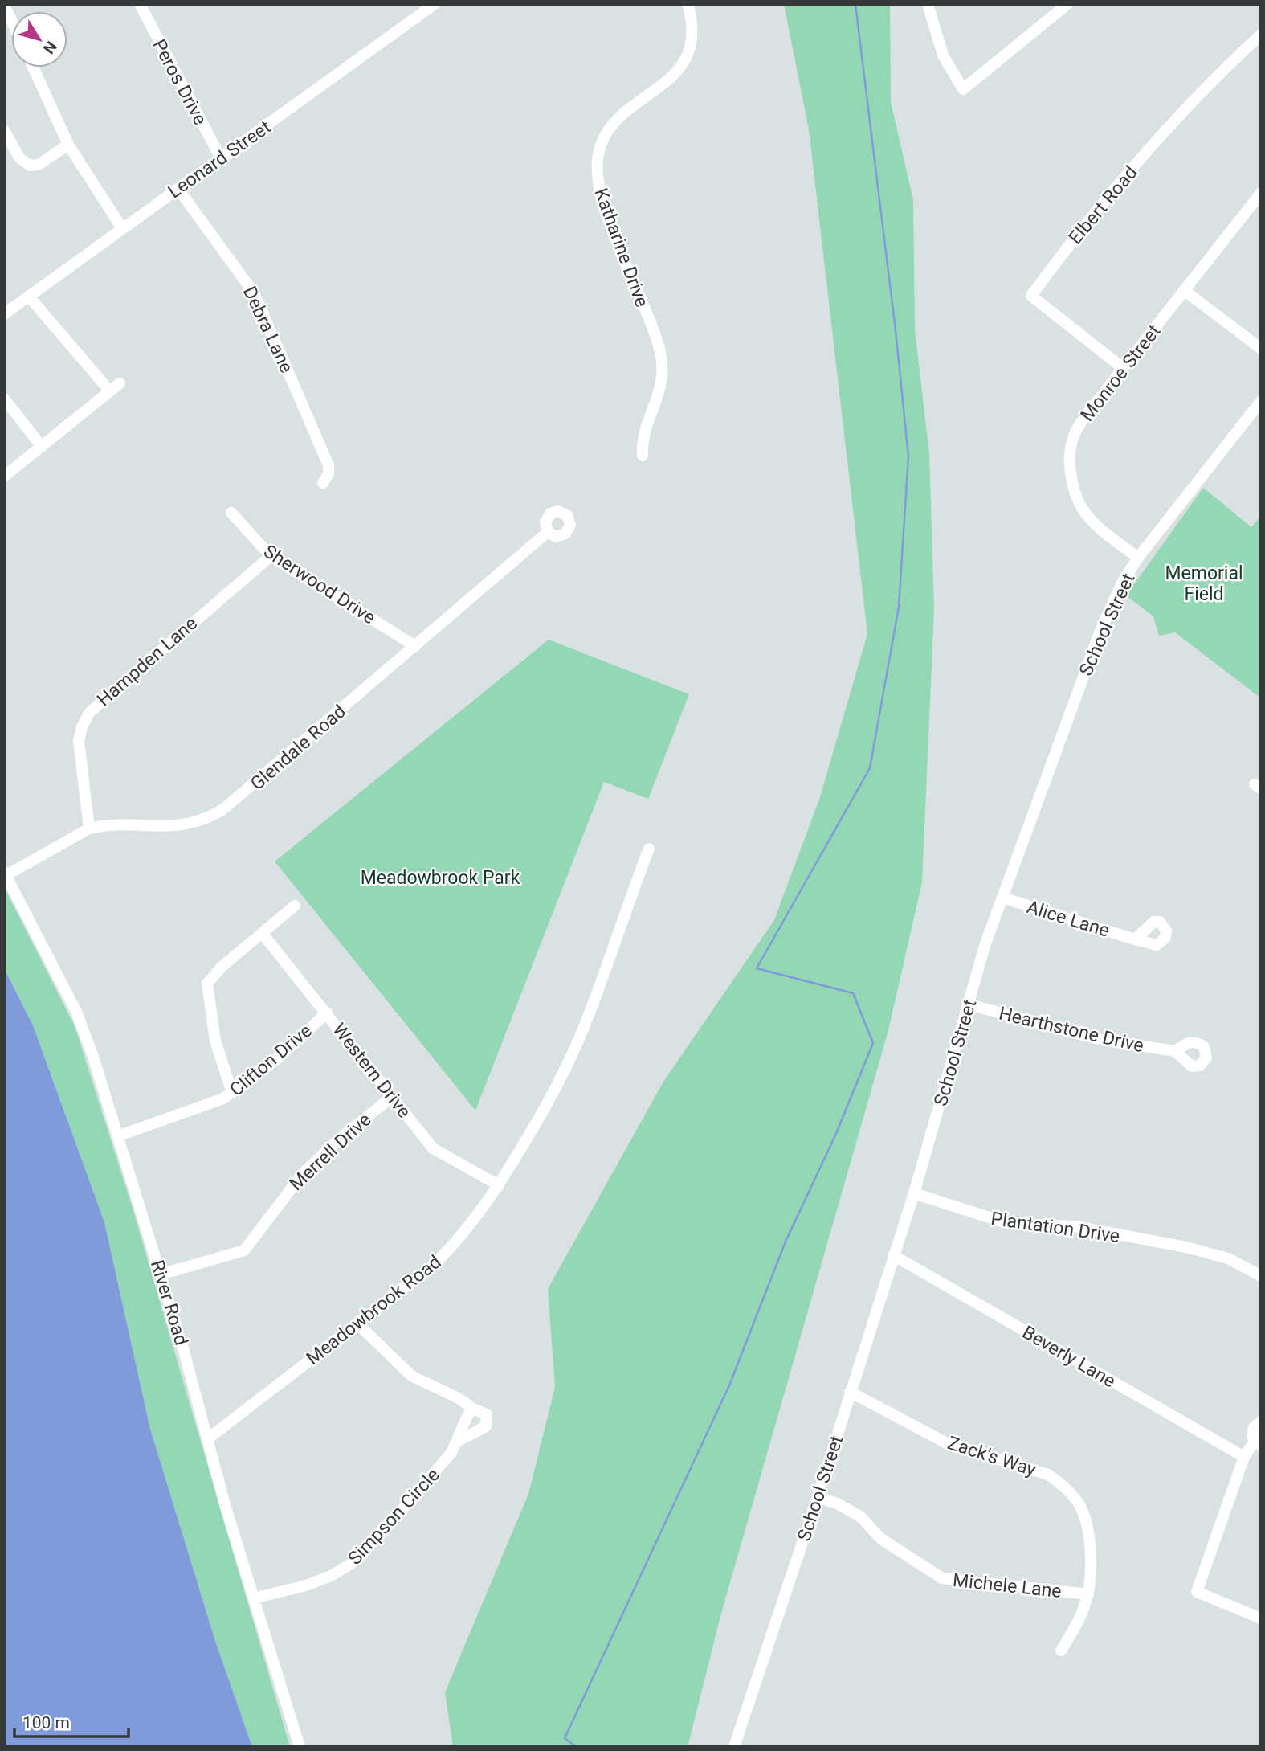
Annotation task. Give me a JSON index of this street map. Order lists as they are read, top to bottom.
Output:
{
  "streets": {
    "street": [
      "Peros Drive",
      "Leonard Street",
      "Elbert Road",
      "Katharine Drive",
      "Debra Lane",
      "Monroe Street",
      "Sherwood Drive",
      "School Street",
      "Hampden Lane",
      "Glendale Road",
      "Alice Lane",
      "Hearthstone Drive",
      "Clifton Drive",
      "Western Drive",
      "Merrell Drive",
      "Plantation Drive",
      "River Road",
      "Meadowbrook Road",
      "Beverly Lane",
      "Zack's Way",
      "Simpson Circle",
      "Michele Lane"
    ]
  },
  "crossings": [
    ["Peros Drive", "Leonard Street"],
    ["Leonard Street", "Debra Lane"],
    ["Elbert Road", "Monroe Street"],
    ["Monroe Street", "School Street"],
    ["Sherwood Drive", "Hampden Lane"],
    ["Sherwood Drive", "Glendale Road"],
    ["School Street", "Alice Lane"],
    ["School Street", "Hearthstone Drive"],
    ["School Street", "Plantation Drive"],
    ["School Street", "Beverly Lane"],
    ["School Street", "Zack's Way"],
    ["School Street", "Michele Lane"],
    ["Hampden Lane", "Glendale Road"],
    ["Glendale Road", "River Road"],
    ["Clifton Drive", "Western Drive"],
    ["Clifton Drive", "River Road"],
    ["Western Drive", "Merrell Drive"],
    ["Western Drive", "Meadowbrook Road"],
    ["Merrell Drive", "River Road"],
    ["River Road", "Meadowbrook Road"],
    ["River Road", "Simpson Circle"],
    ["Meadowbrook Road", "Simpson Circle"],
    ["Zack's Way", "Michele Lane"]
  ],
  "parks": ["Memorial Field", "Meadowbrook Park"],
  "scale_bar": "100 m",
  "north": "bottom right"
}
